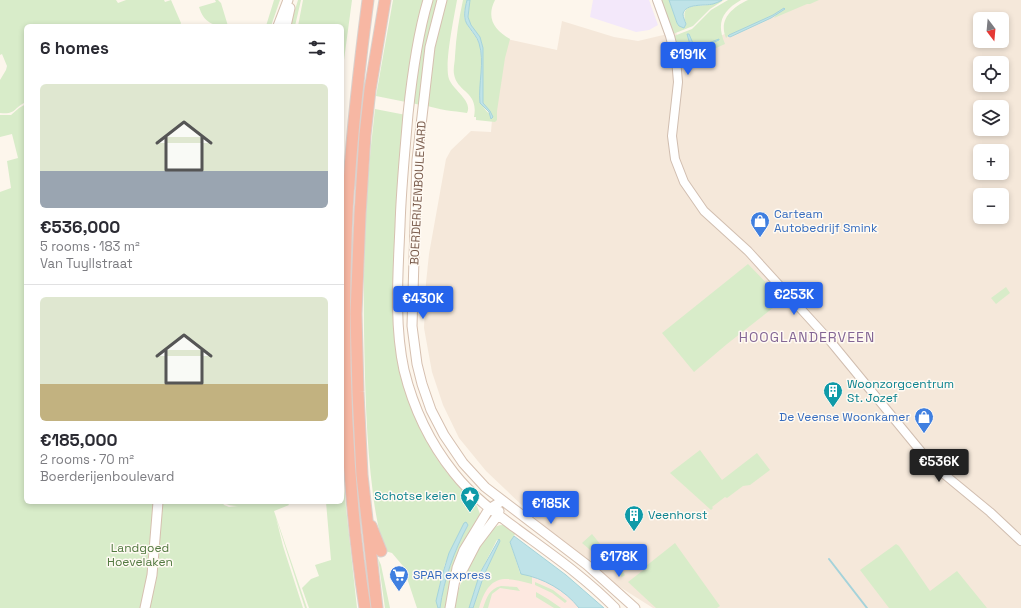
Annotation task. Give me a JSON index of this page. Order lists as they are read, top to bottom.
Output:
{
  "streets": {
    "main road": ["BOERDERIJENBOULEVARD"]
  },
  "districts": ["HOOGLANDERVEEN"],
  "parks": ["Landgoed Hoevelaken"],
  "places": {
    "shop": ["Carteam Autobedrijf Smink", "De Veense Woonkamer"],
    "building": ["Woonzorgcentrum St. Jozef", "Veenhorst"],
    "place": ["Schotse keien"],
    "supermarket": ["SPAR express"]
  },
  "north": "bottom",
  "page": {
    "map_buttons": ["+", "−"],
    "heading": "6 homes",
    "price": [
      "€191K",
      "€253K",
      "€430K",
      "€536K",
      "€185K",
      "€178K"
    ],
    "list": [
      {
        "name": "€536,000",
        "note": "5 rooms · 183 m² · Van Tuyllstraat"
      },
      {
        "name": "€185,000",
        "note": "2 rooms · 70 m² · Boerderijenboulevard"
      }
    ]
  }
}
